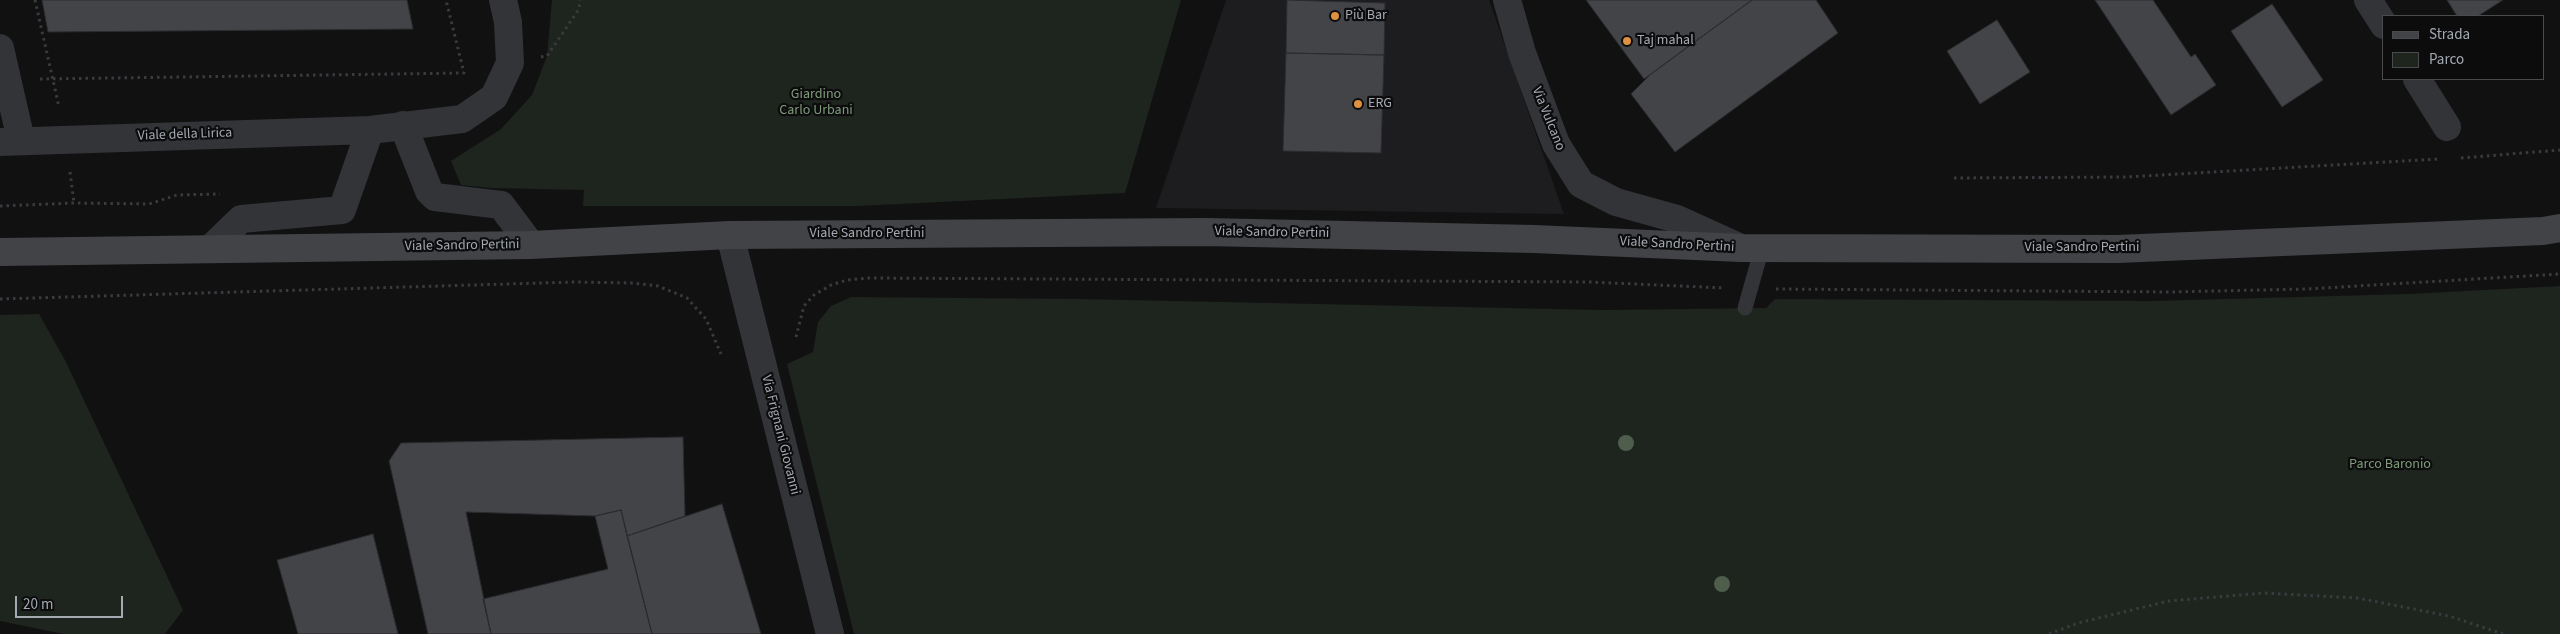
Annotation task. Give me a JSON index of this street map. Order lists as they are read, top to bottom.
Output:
{
  "streets": {
    "main road": ["Viale Sandro Pertini"],
    "street": ["Via Vulcano", "Viale della Lirica", "Via Frignani Giovanni"]
  },
  "crossings": [
    ["Via Vulcano", "Viale Sandro Pertini"],
    ["Viale Sandro Pertini", "Via Frignani Giovanni"]
  ],
  "parks": ["Giardino Carlo Urbani", "Parco Baronio"],
  "places": ["Più Bar", "Taj mahal", "ERG"],
  "legend": ["Strada", "Parco"],
  "scale_bar": "20 m"
}
